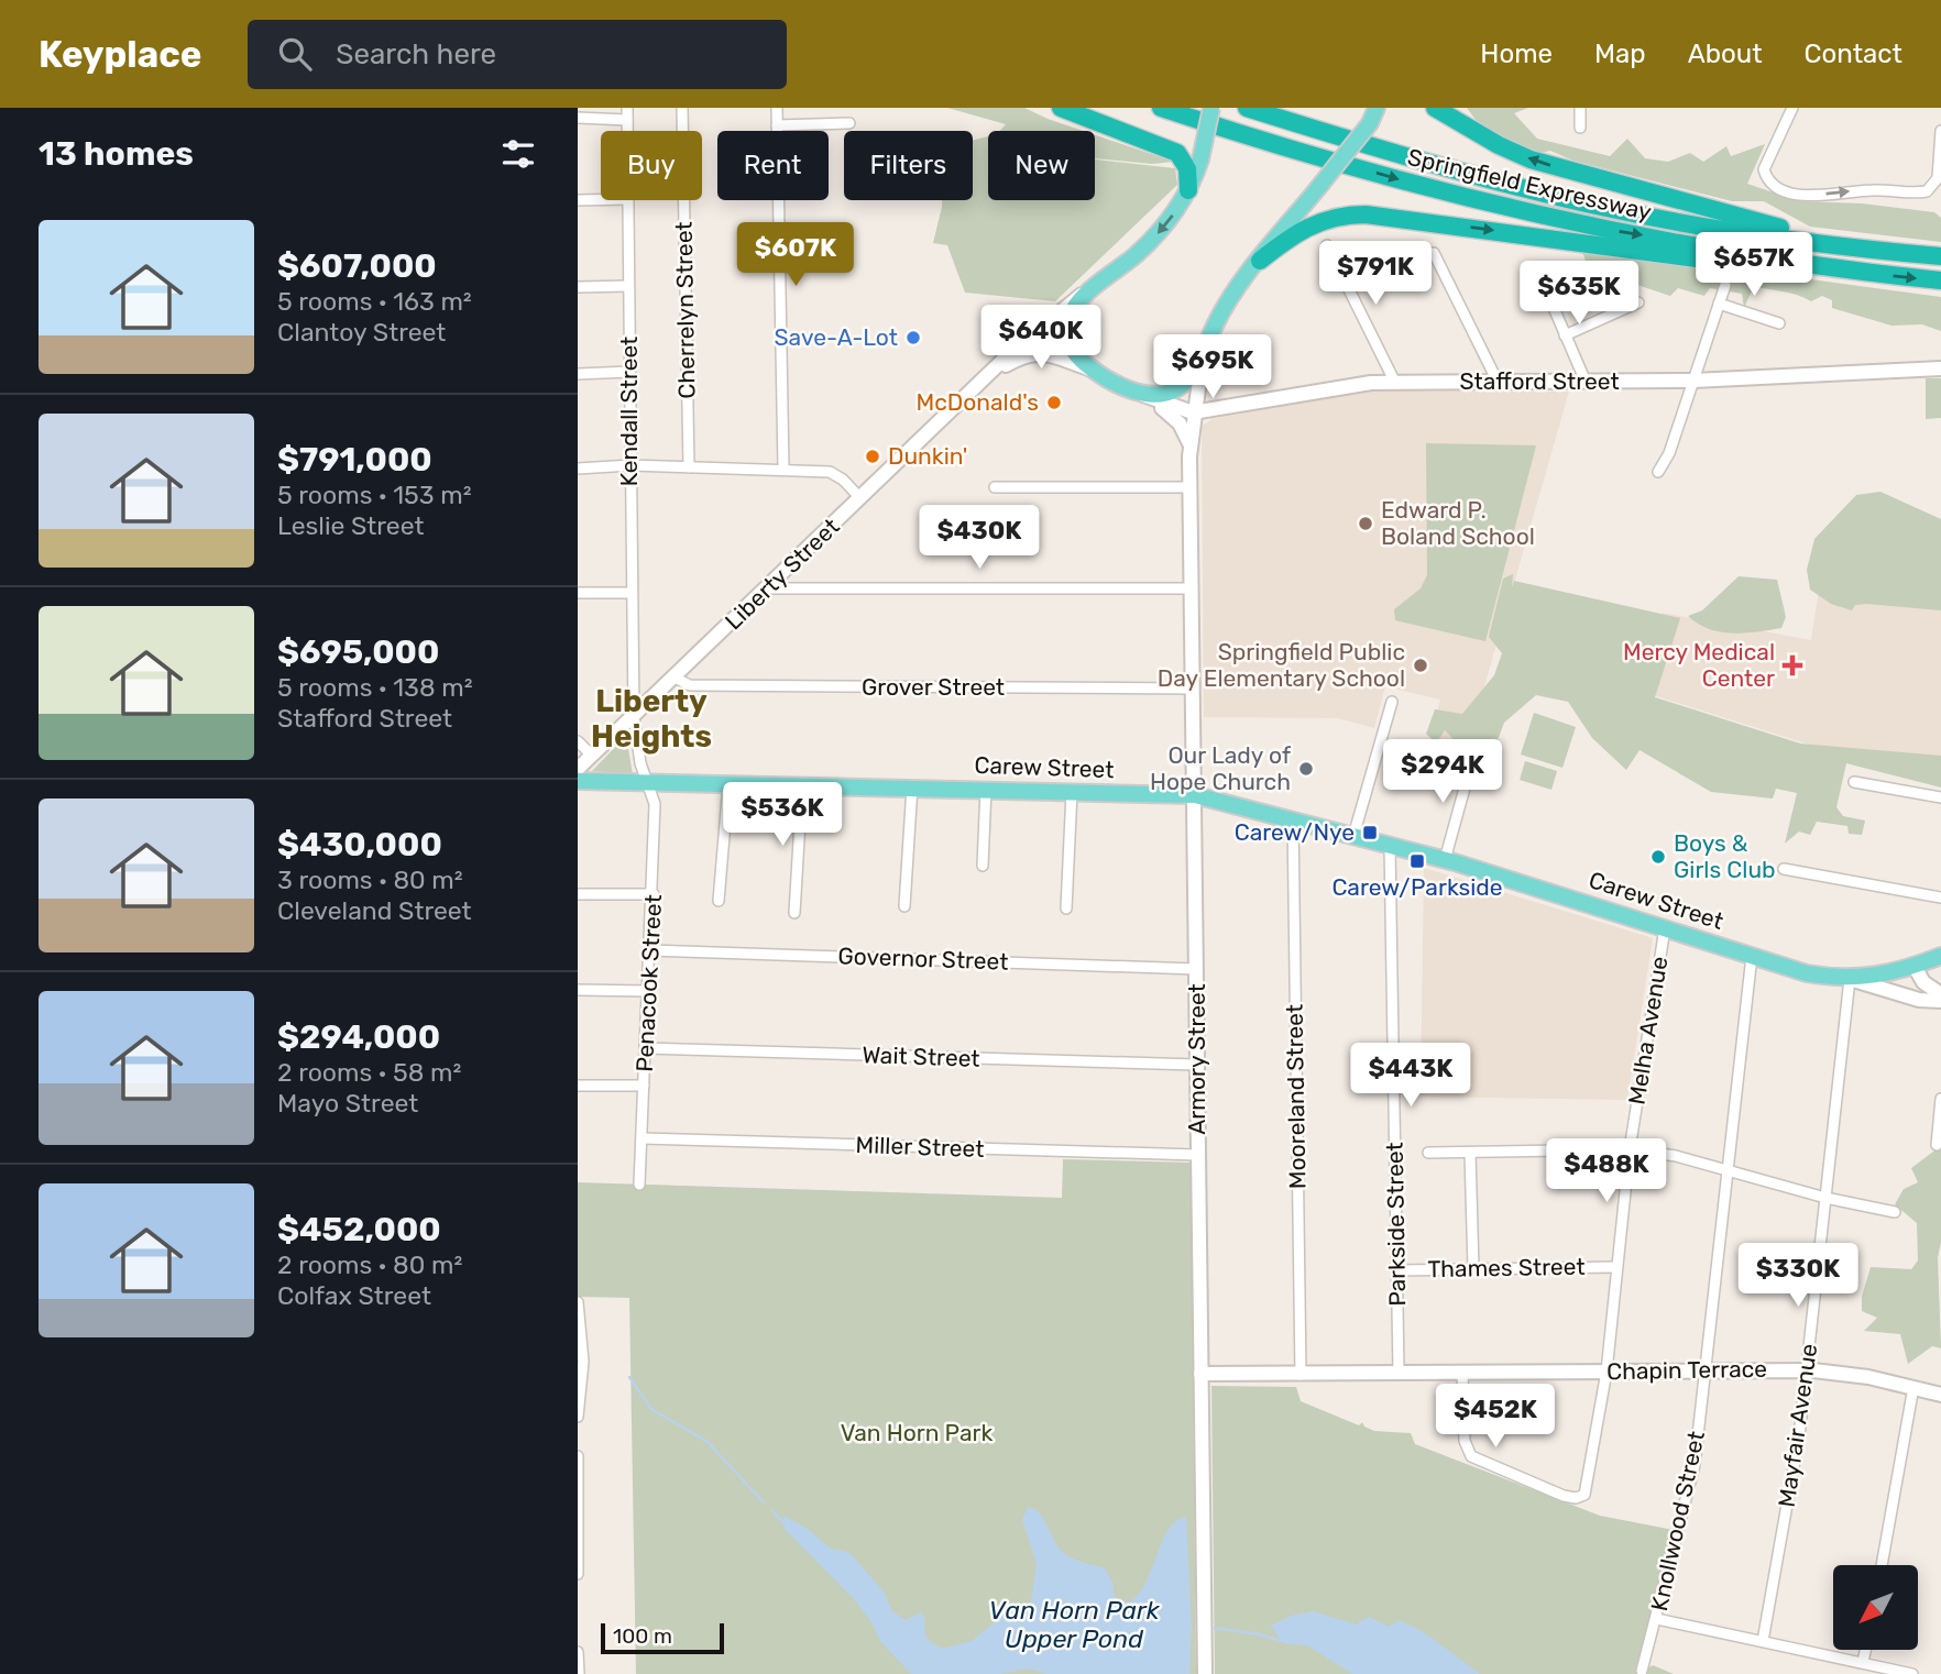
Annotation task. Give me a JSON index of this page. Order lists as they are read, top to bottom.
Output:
{
  "streets": {
    "highway": ["Springfield Expressway"],
    "main road": [
      "Stafford Street",
      "Liberty Street",
      "Carew Street",
      "Armory Street",
      "Chapin Terrace"
    ],
    "street": [
      "Cherrelyn Street",
      "Kendall Street",
      "Grover Street",
      "Governor Street",
      "Penacook Street",
      "Melha Avenue",
      "Wait Street",
      "Mooreland Street",
      "Miller Street",
      "Parkside Street",
      "Thames Street",
      "Mayfair Avenue",
      "Knollwood Street"
    ]
  },
  "crossings": [
    ["Stafford Street", "Armory Street"],
    ["Kendall Street", "Liberty Street"],
    ["Kendall Street", "Penacook Street"],
    ["Liberty Street", "Grover Street"],
    ["Liberty Street", "Penacook Street"],
    ["Grover Street", "Armory Street"],
    ["Carew Street", "Penacook Street"],
    ["Carew Street", "Melha Avenue"],
    ["Carew Street", "Armory Street"],
    ["Carew Street", "Mooreland Street"],
    ["Carew Street", "Parkside Street"],
    ["Carew Street", "Mayfair Avenue"],
    ["Carew Street", "Knollwood Street"],
    ["Governor Street", "Penacook Street"],
    ["Governor Street", "Armory Street"],
    ["Penacook Street", "Wait Street"],
    ["Penacook Street", "Miller Street"],
    ["Melha Avenue", "Thames Street"],
    ["Melha Avenue", "Chapin Terrace"],
    ["Wait Street", "Armory Street"],
    ["Armory Street", "Miller Street"],
    ["Armory Street", "Chapin Terrace"],
    ["Mooreland Street", "Chapin Terrace"],
    ["Parkside Street", "Thames Street"],
    ["Parkside Street", "Chapin Terrace"],
    ["Chapin Terrace", "Mayfair Avenue"],
    ["Chapin Terrace", "Knollwood Street"]
  ],
  "districts": ["Liberty Heights"],
  "water": ["Van Horn Park Upper Pond"],
  "parks": ["Van Horn Park"],
  "places": {
    "other": [
      "Save-A-Lot",
      "McDonald's",
      "Dunkin'",
      "Edward P. Boland School",
      "Springfield Public Day Elementary School",
      "Our Lady of Hope Church",
      "Boys & Girls Club"
    ],
    "health": ["Mercy Medical Center"],
    "transit": ["Carew/Nye", "Carew/Parkside"]
  },
  "scale_bar": "100 m",
  "north": "bottom left",
  "page": {
    "header": "Keyplace",
    "search": "Search here",
    "nav": [
      "Home",
      "Map",
      "About",
      "Contact"
    ],
    "heading": "13 homes",
    "chip": [
      "Buy",
      "Rent",
      "Filters",
      "New"
    ],
    "list": [
      {
        "name": "$607,000",
        "note": "5 rooms · 163 m² · Clantoy Street"
      },
      {
        "name": "$791,000",
        "note": "5 rooms · 153 m² · Leslie Street"
      },
      {
        "name": "$695,000",
        "note": "5 rooms · 138 m² · Stafford Street"
      },
      {
        "name": "$430,000",
        "note": "3 rooms · 80 m² · Cleveland Street"
      },
      {
        "name": "$294,000",
        "note": "2 rooms · 58 m² · Mayo Street"
      },
      {
        "name": "$452,000",
        "note": "2 rooms · 80 m² · Colfax Street"
      }
    ],
    "price": [
      "$607K",
      "$657K",
      "$791K",
      "$635K",
      "$640K",
      "$695K",
      "$430K",
      "$294K",
      "$536K",
      "$443K",
      "$488K",
      "$330K",
      "$452K"
    ],
    "scale": "100 m"
  }
}
